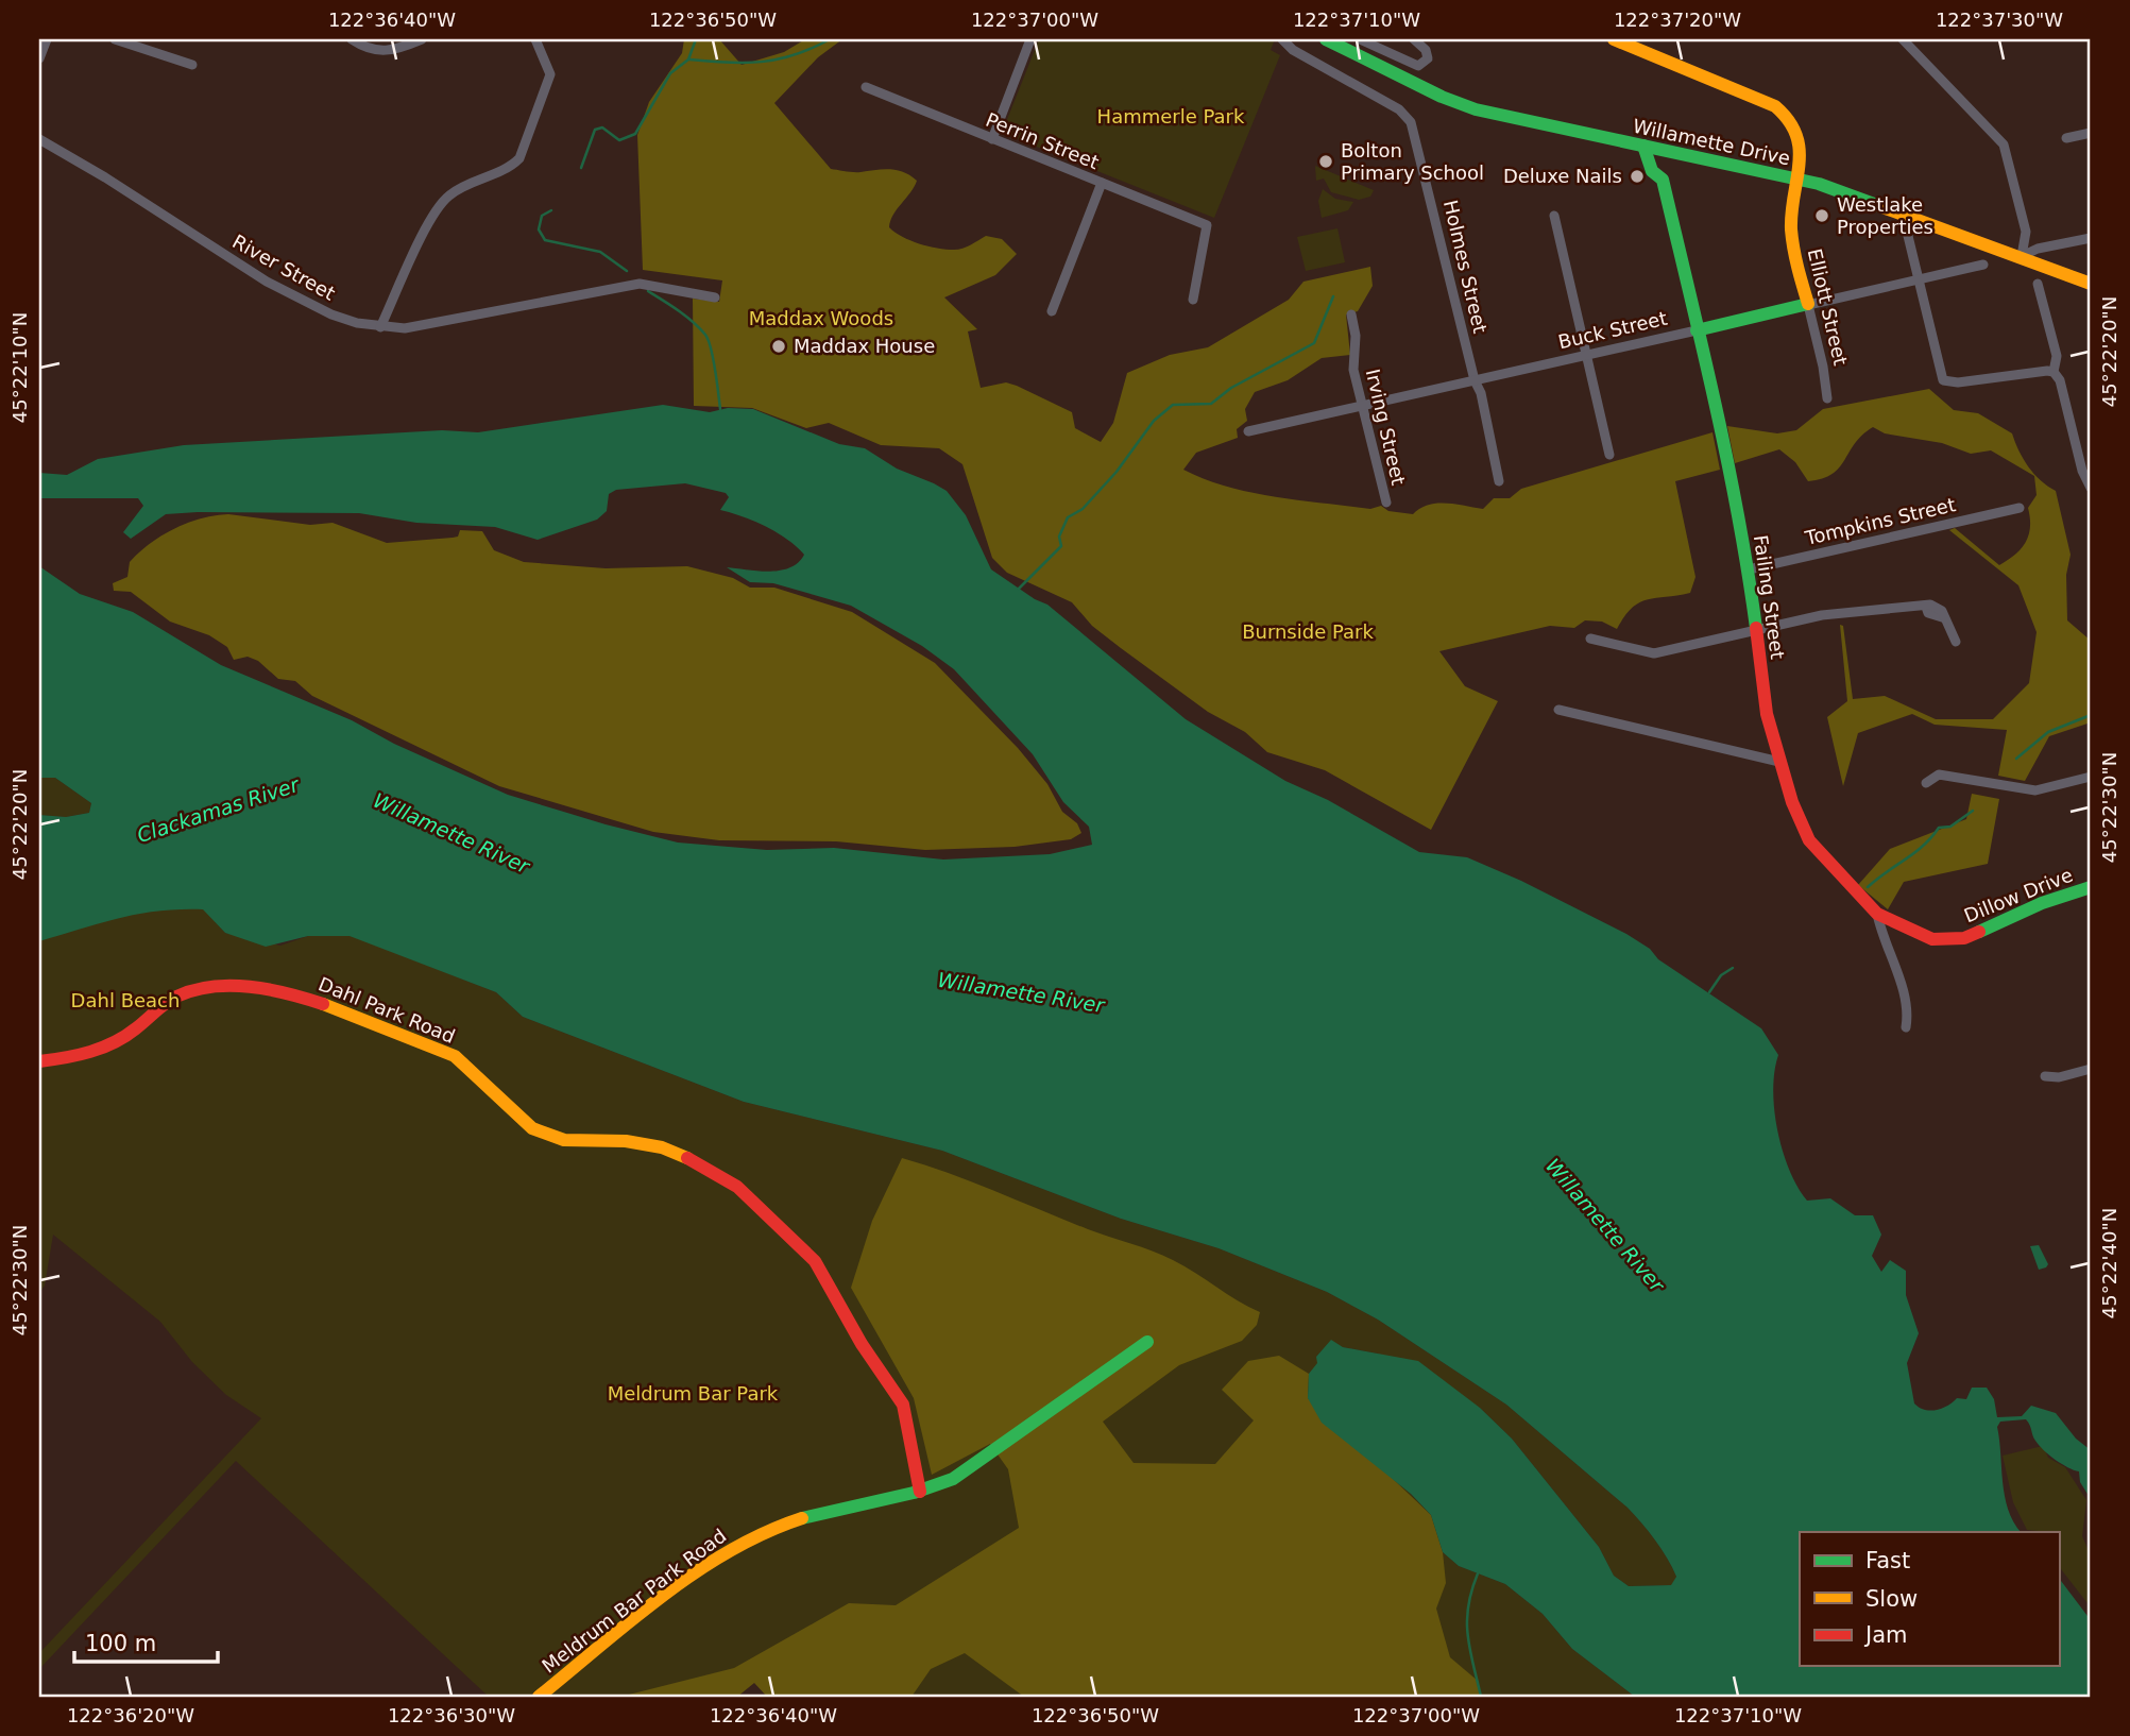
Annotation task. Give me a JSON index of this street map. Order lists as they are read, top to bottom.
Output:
{
  "streets": {
    "street": [
      "Perrin Street",
      "Willamette Drive",
      "Holmes Street",
      "River Street",
      "Elliott Street",
      "Buck Street",
      "Irving Street",
      "Tompkins Street",
      "Failing Street",
      "Dillow Drive",
      "Dahl Park Road",
      "Meldrum Bar Park Road"
    ]
  },
  "crossings": [
    ["Willamette Drive", "Elliott Street"],
    ["Willamette Drive", "Failing Street"],
    ["Holmes Street", "Buck Street"],
    ["Elliott Street", "Buck Street"],
    ["Buck Street", "Irving Street"],
    ["Buck Street", "Failing Street"],
    ["Tompkins Street", "Failing Street"],
    ["Failing Street", "Dillow Drive"],
    ["Dahl Park Road", "Meldrum Bar Park Road"]
  ],
  "water": ["Clackamas River", "Willamette River"],
  "parks": [
    "Hammerle Park",
    "Maddax Woods",
    "Burnside Park",
    "Dahl Beach",
    "Meldrum Bar Park"
  ],
  "places": [
    "Bolton Primary School",
    "Deluxe Nails",
    "Westlake Properties",
    "Maddax House"
  ],
  "legend": ["Fast", "Slow", "Jam"],
  "scale_bar": "100 m",
  "coordinates": [
    "122°36'40\"W",
    "122°36'50\"W",
    "122°37'00\"W",
    "122°37'10\"W",
    "122°37'20\"W",
    "122°37'30\"W",
    "45°22'20\"N",
    "45°22'10\"N",
    "45°22'30\"N",
    "45°22'40\"N",
    "122°36'20\"W",
    "122°36'30\"W"
  ]
}
